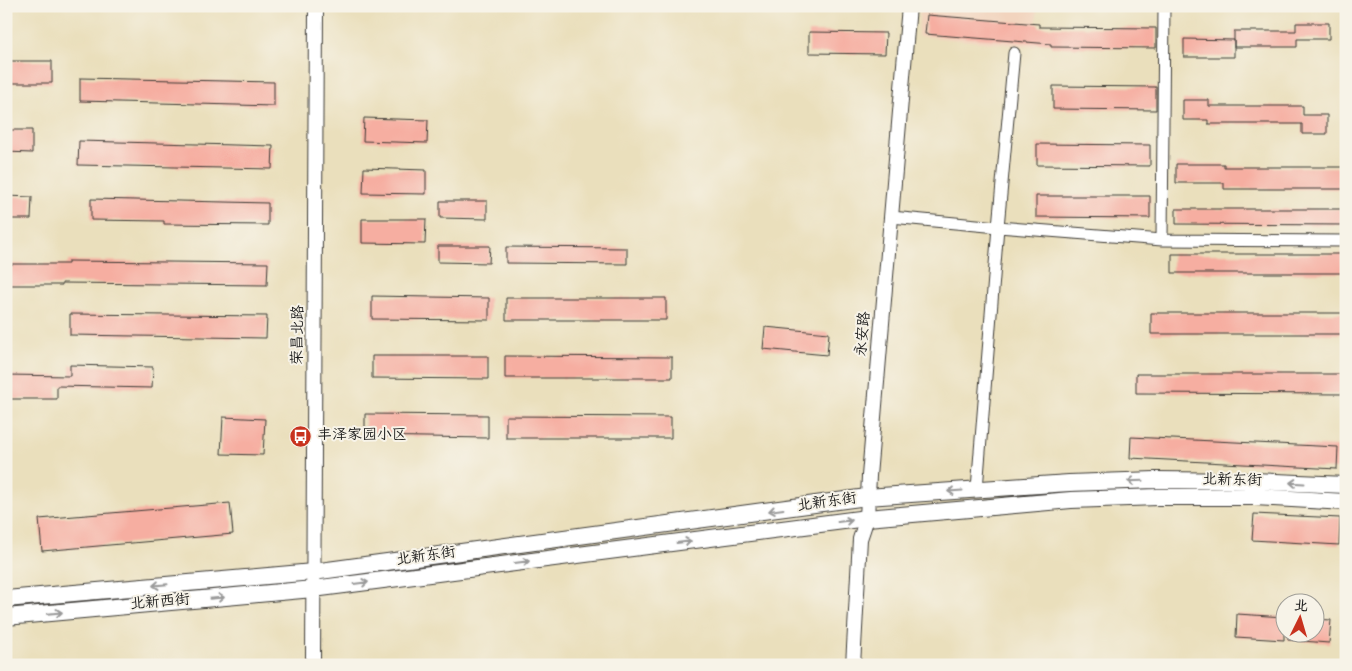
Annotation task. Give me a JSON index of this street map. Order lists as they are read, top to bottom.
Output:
{
  "streets": {
    "main road": ["北新东街", "北新西街"],
    "street": ["永安路", "荣昌北路"]
  },
  "crossings": [
    ["永安路", "北新东街"],
    ["荣昌北路", "北新东街"],
    ["荣昌北路", "北新西街"],
    ["北新东街", "北新西街"]
  ],
  "places": {
    "bus stop": ["丰泽家园小区"]
  },
  "north": "top"
}
